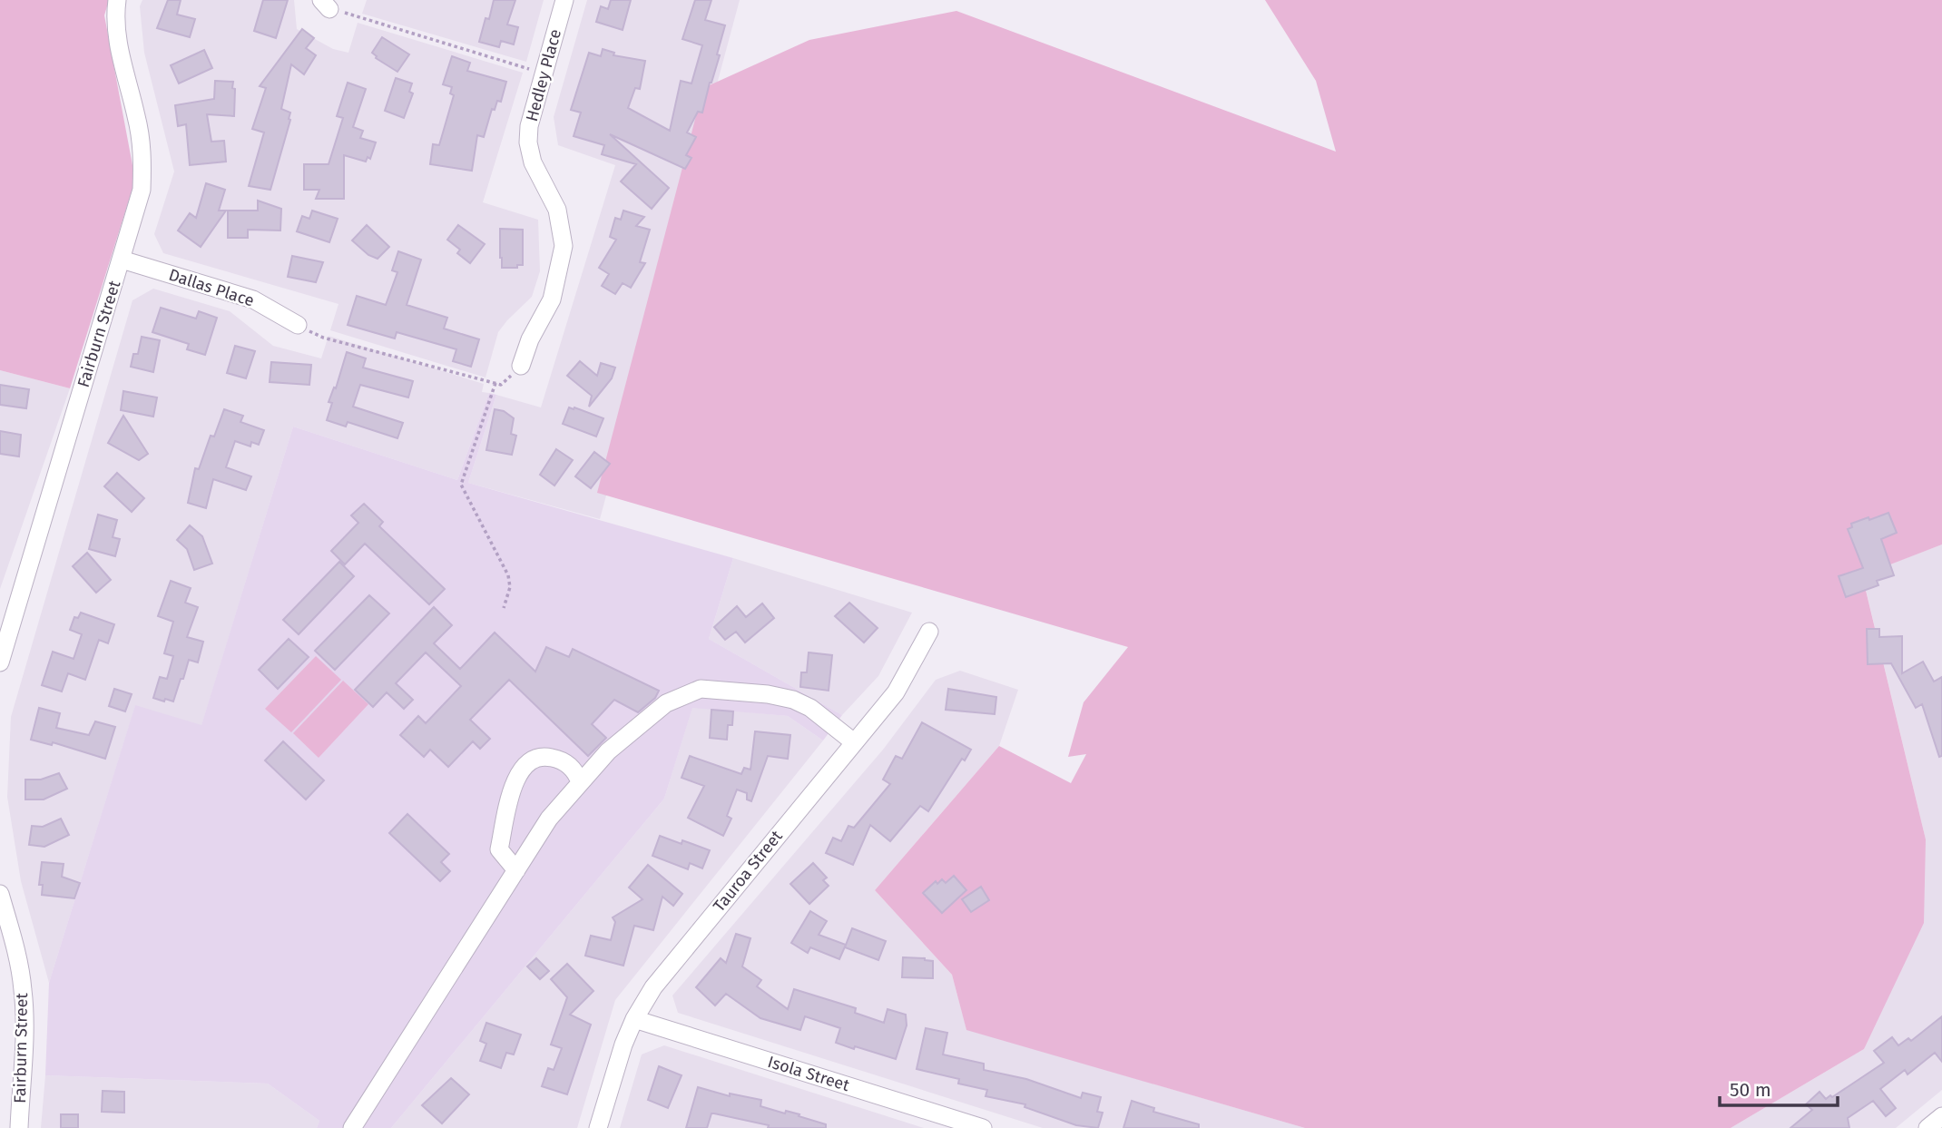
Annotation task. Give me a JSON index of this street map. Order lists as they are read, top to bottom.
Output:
{
  "streets": {
    "street": [
      "Hedley Place",
      "Dallas Place",
      "Fairburn Street",
      "Tauroa Street",
      "Isola Street"
    ]
  },
  "crossings": [
    ["Dallas Place", "Fairburn Street"],
    ["Tauroa Street", "Isola Street"]
  ],
  "scale_bar": "50 m"
}
